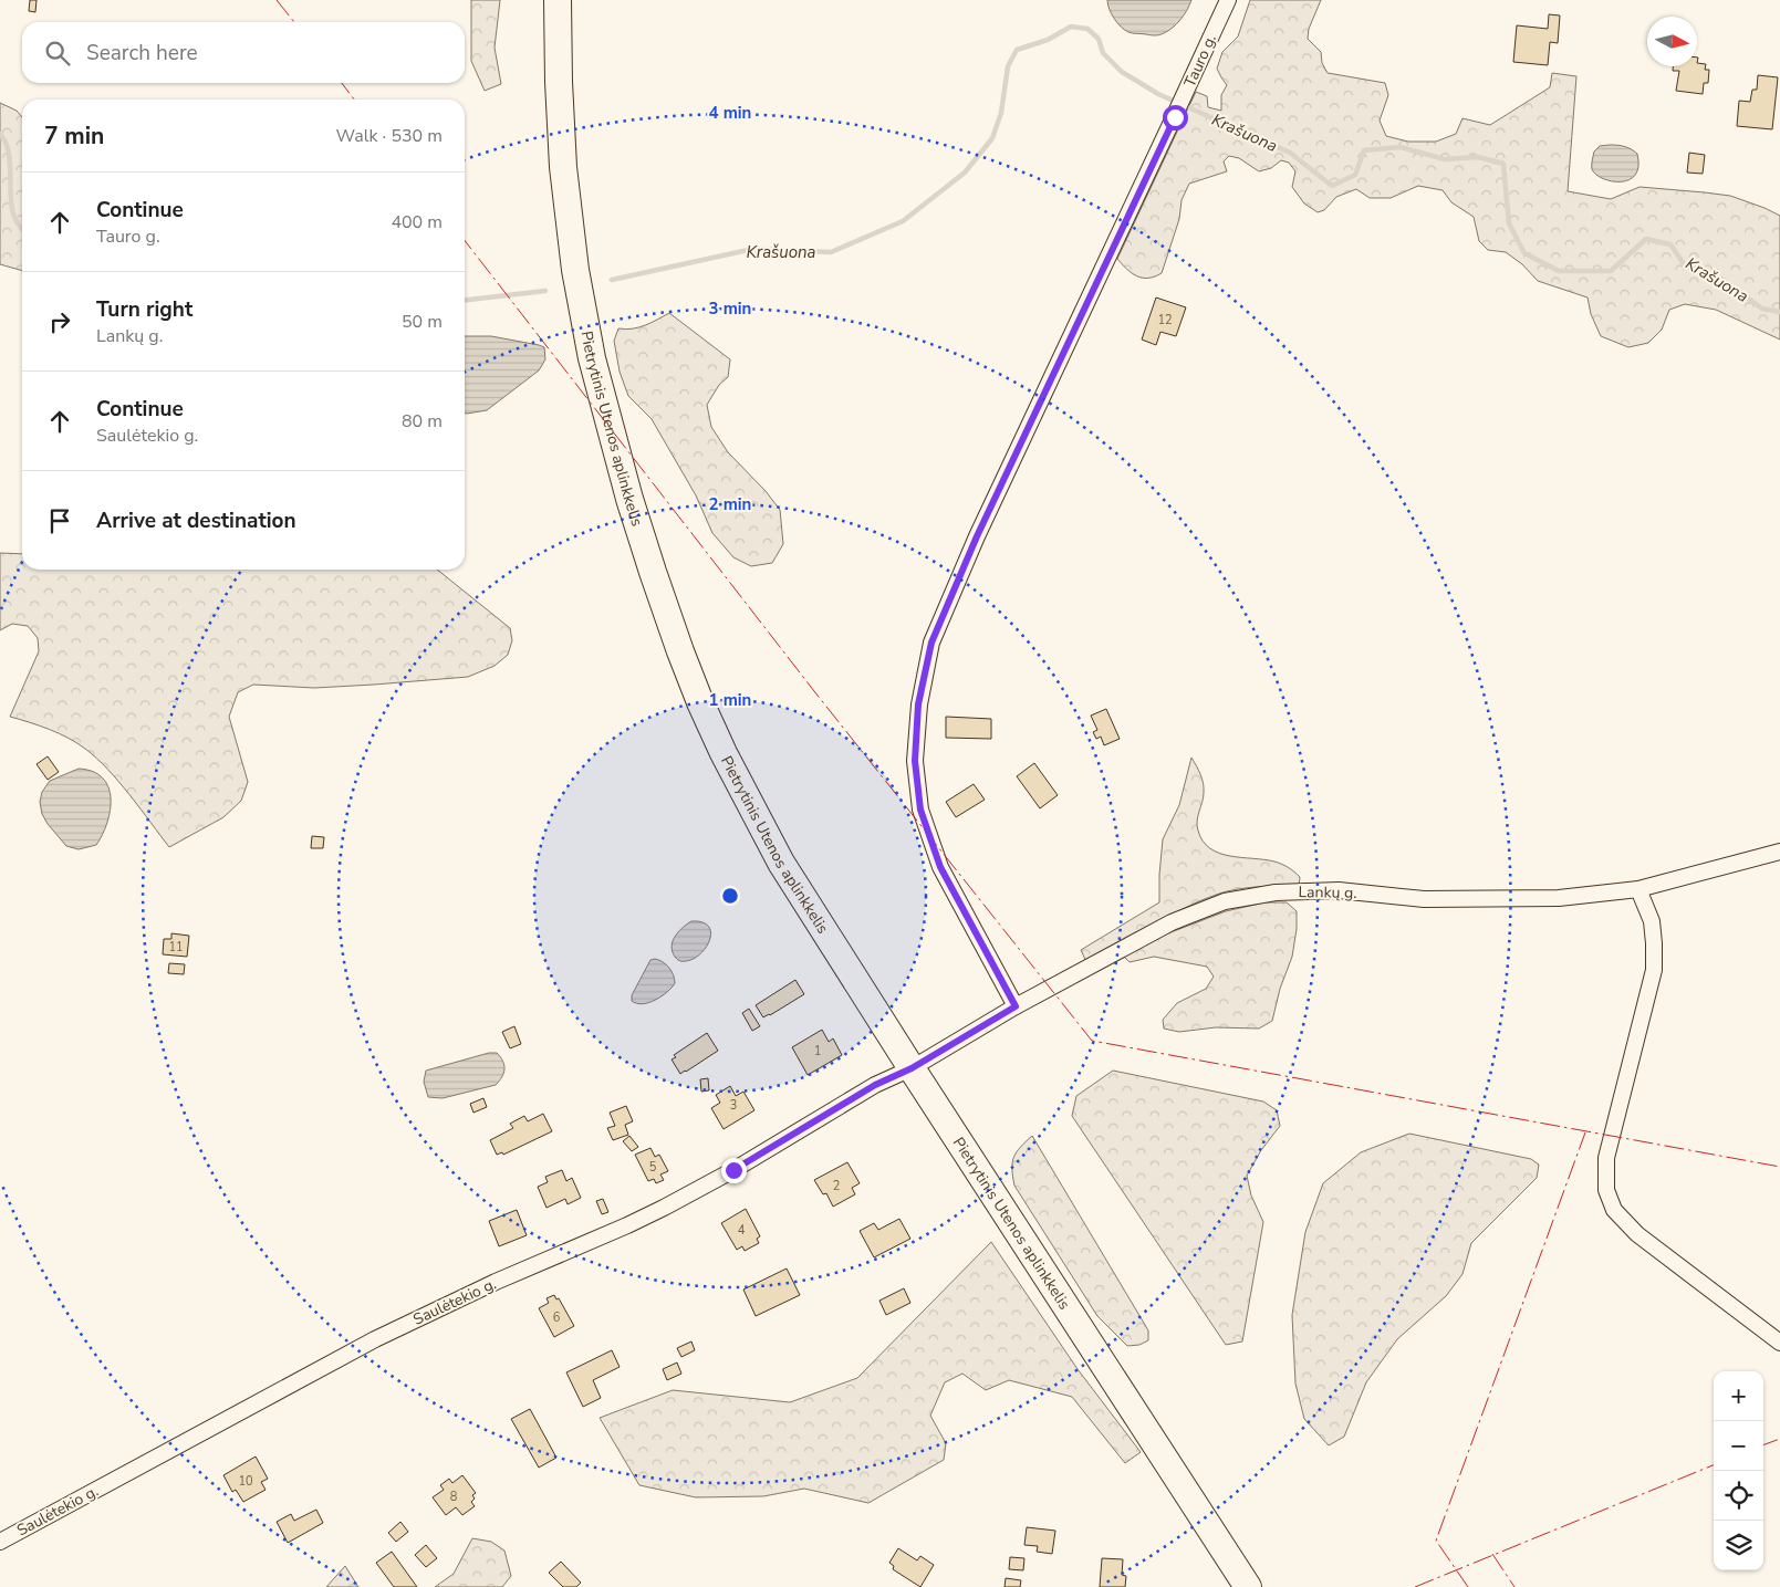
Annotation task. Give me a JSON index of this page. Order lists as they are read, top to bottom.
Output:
{
  "streets": {
    "highway": ["Pietrytinis Utenos aplinkkelis"],
    "street": ["Tauro g.", "Lankų g.", "Saulėtekio g."]
  },
  "crossings": [
    ["Tauro g.", "Lankų g."],
    ["Pietrytinis Utenos aplinkkelis", "Lankų g."],
    ["Pietrytinis Utenos aplinkkelis", "Saulėtekio g."],
    ["Lankų g.", "Saulėtekio g."]
  ],
  "water": ["Krašuona"],
  "house_numbers": [
    "12",
    "11",
    "1",
    "3",
    "5",
    "2",
    "4",
    "6",
    "10",
    "8"
  ],
  "north": "right",
  "page": {
    "search": "Search here",
    "heading": ["7 min", "Walk · 530 m"],
    "list": [
      ["Continue", "Tauro g.", "400 m"],
      ["Turn right", "Lankų g.", "50 m"],
      ["Continue", "Saulėtekio g.", "80 m"],
      "Arrive at destination"
    ],
    "map_buttons": ["+", "−"]
  },
  "rings": [
    "4 min",
    "3 min",
    "2 min",
    "1 min"
  ]
}
